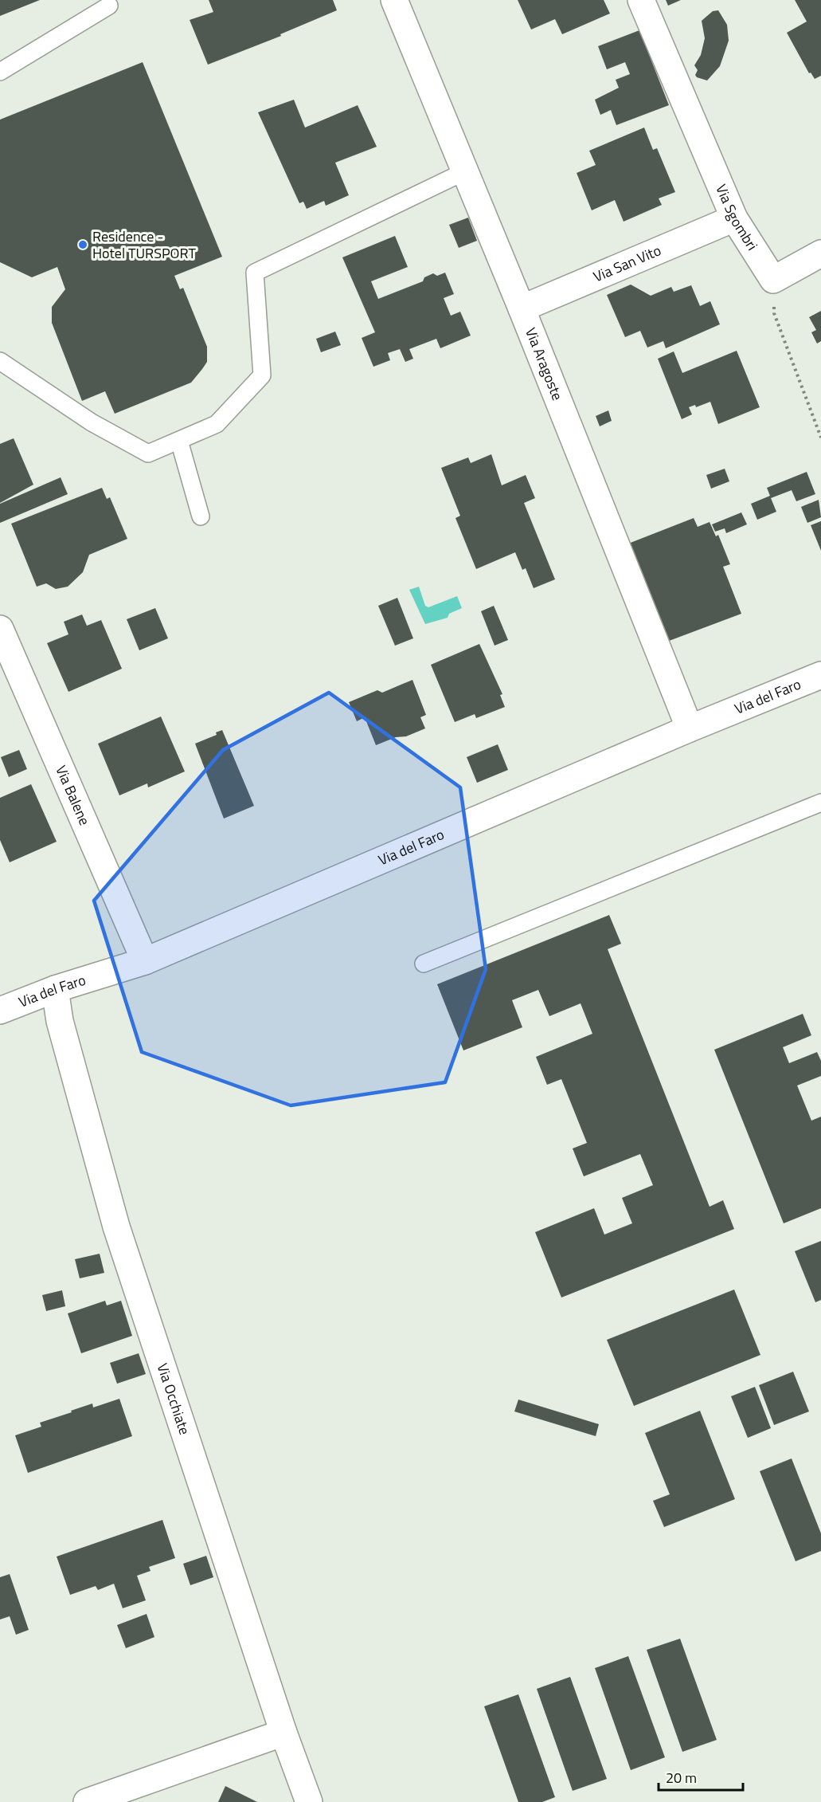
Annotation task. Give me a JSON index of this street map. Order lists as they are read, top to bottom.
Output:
{
  "streets": {
    "street": [
      "Via Sgombri",
      "Via San Vito",
      "Via Aragoste",
      "Via del Faro",
      "Via Balene",
      "Via Occhiate"
    ]
  },
  "crossings": [
    ["Via Sgombri", "Via San Vito"],
    ["Via San Vito", "Via Aragoste"],
    ["Via Aragoste", "Via del Faro"],
    ["Via del Faro", "Via Balene"],
    ["Via del Faro", "Via Occhiate"]
  ],
  "places": ["Residence - Hotel TURSPORT"],
  "scale_bar": "20 m"
}
